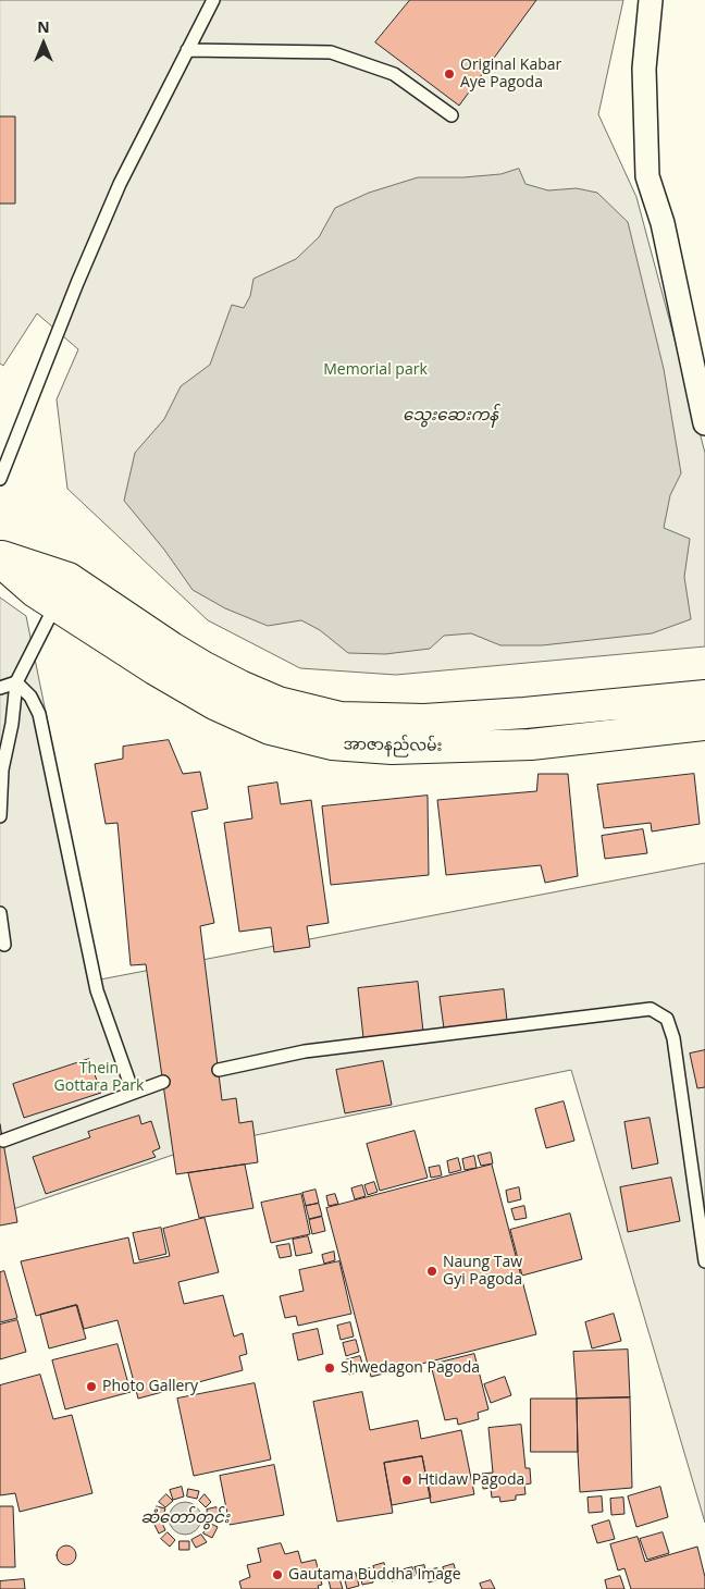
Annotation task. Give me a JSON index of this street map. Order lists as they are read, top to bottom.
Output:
{
  "streets": {
    "main road": ["အာဇာနည်လမ်း"]
  },
  "water": ["သွေးဆေးကန်", "ဆံတော်တွင်း"],
  "parks": ["Memorial park", "Thein Gottara Park"],
  "places": [
    "Original Kabar Aye Pagoda",
    "Naung Taw Gyi Pagoda",
    "Shwedagon Pagoda",
    "Photo Gallery",
    "Htidaw Pagoda",
    "Gautama Buddha Image"
  ],
  "north": "top"
}
